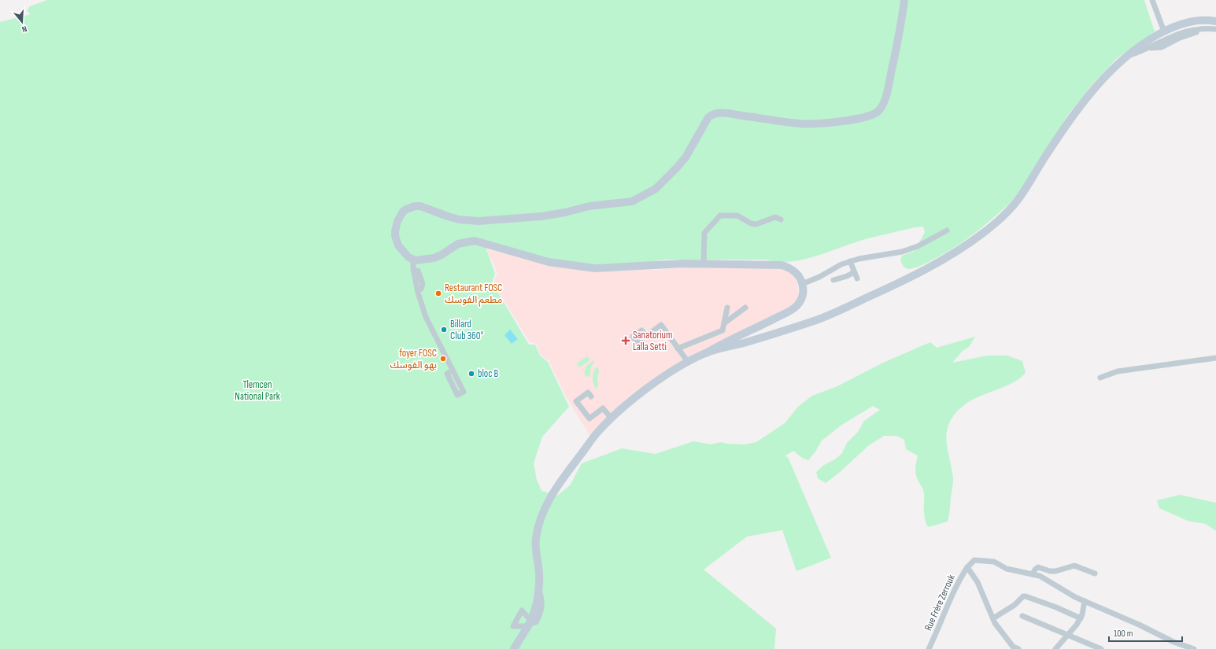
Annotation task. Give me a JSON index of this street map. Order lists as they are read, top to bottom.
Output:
{
  "streets": {
    "street": ["Rue Frère Zerrouk"]
  },
  "parks": ["Tlemcen National Park"],
  "places": {
    "other": [
      "Restaurant FOSC مطعم الفوسك",
      "Billard Club 360°",
      "foyer FOSC بهو الفوسك",
      "bloc B"
    ],
    "health": ["Sanatorium Lalla Setti"]
  },
  "scale_bar": "100 m",
  "north": "bottom"
}
